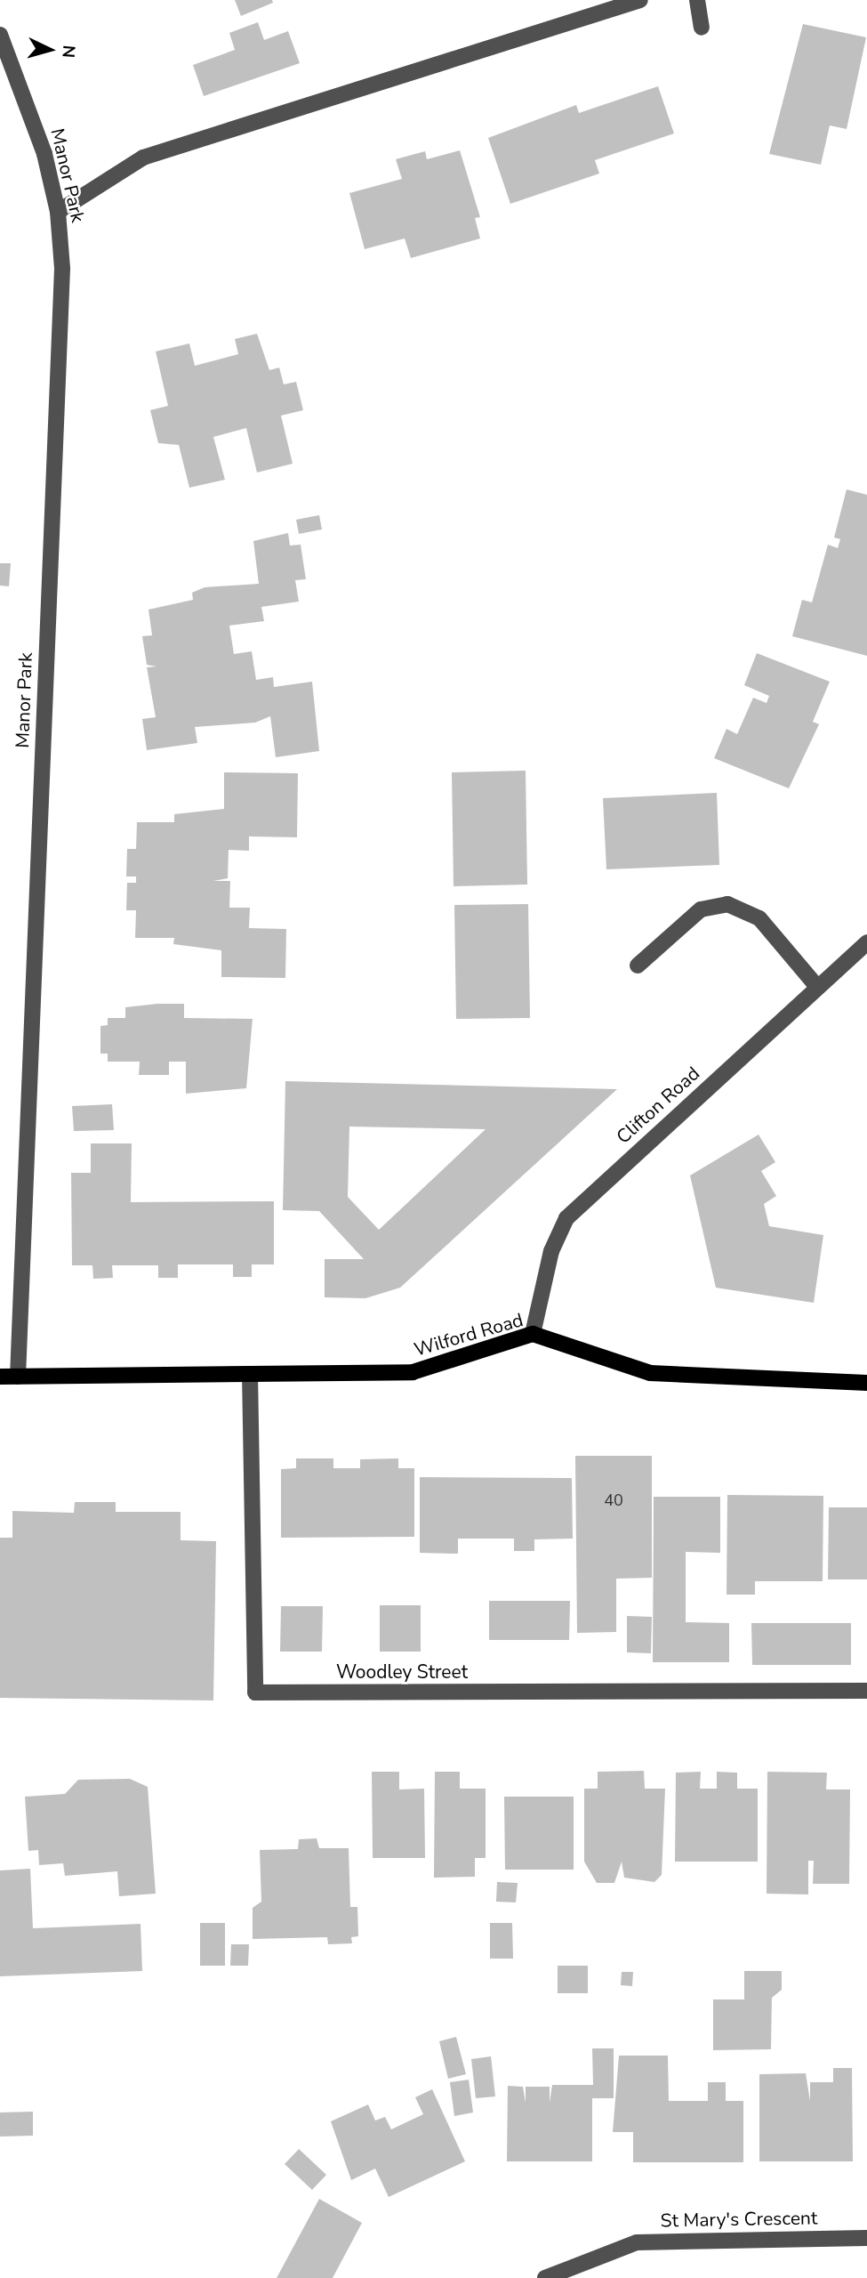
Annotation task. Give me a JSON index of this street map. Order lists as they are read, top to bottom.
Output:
{
  "streets": {
    "main road": ["Wilford Road"],
    "street": [
      "Manor Park",
      "Clifton Road",
      "Woodley Street",
      "St Mary's Crescent"
    ]
  },
  "crossings": [
    ["Manor Park", "Wilford Road"],
    ["Clifton Road", "Wilford Road"],
    ["Wilford Road", "Woodley Street"]
  ],
  "house_numbers": ["40"],
  "north": "right"
}
